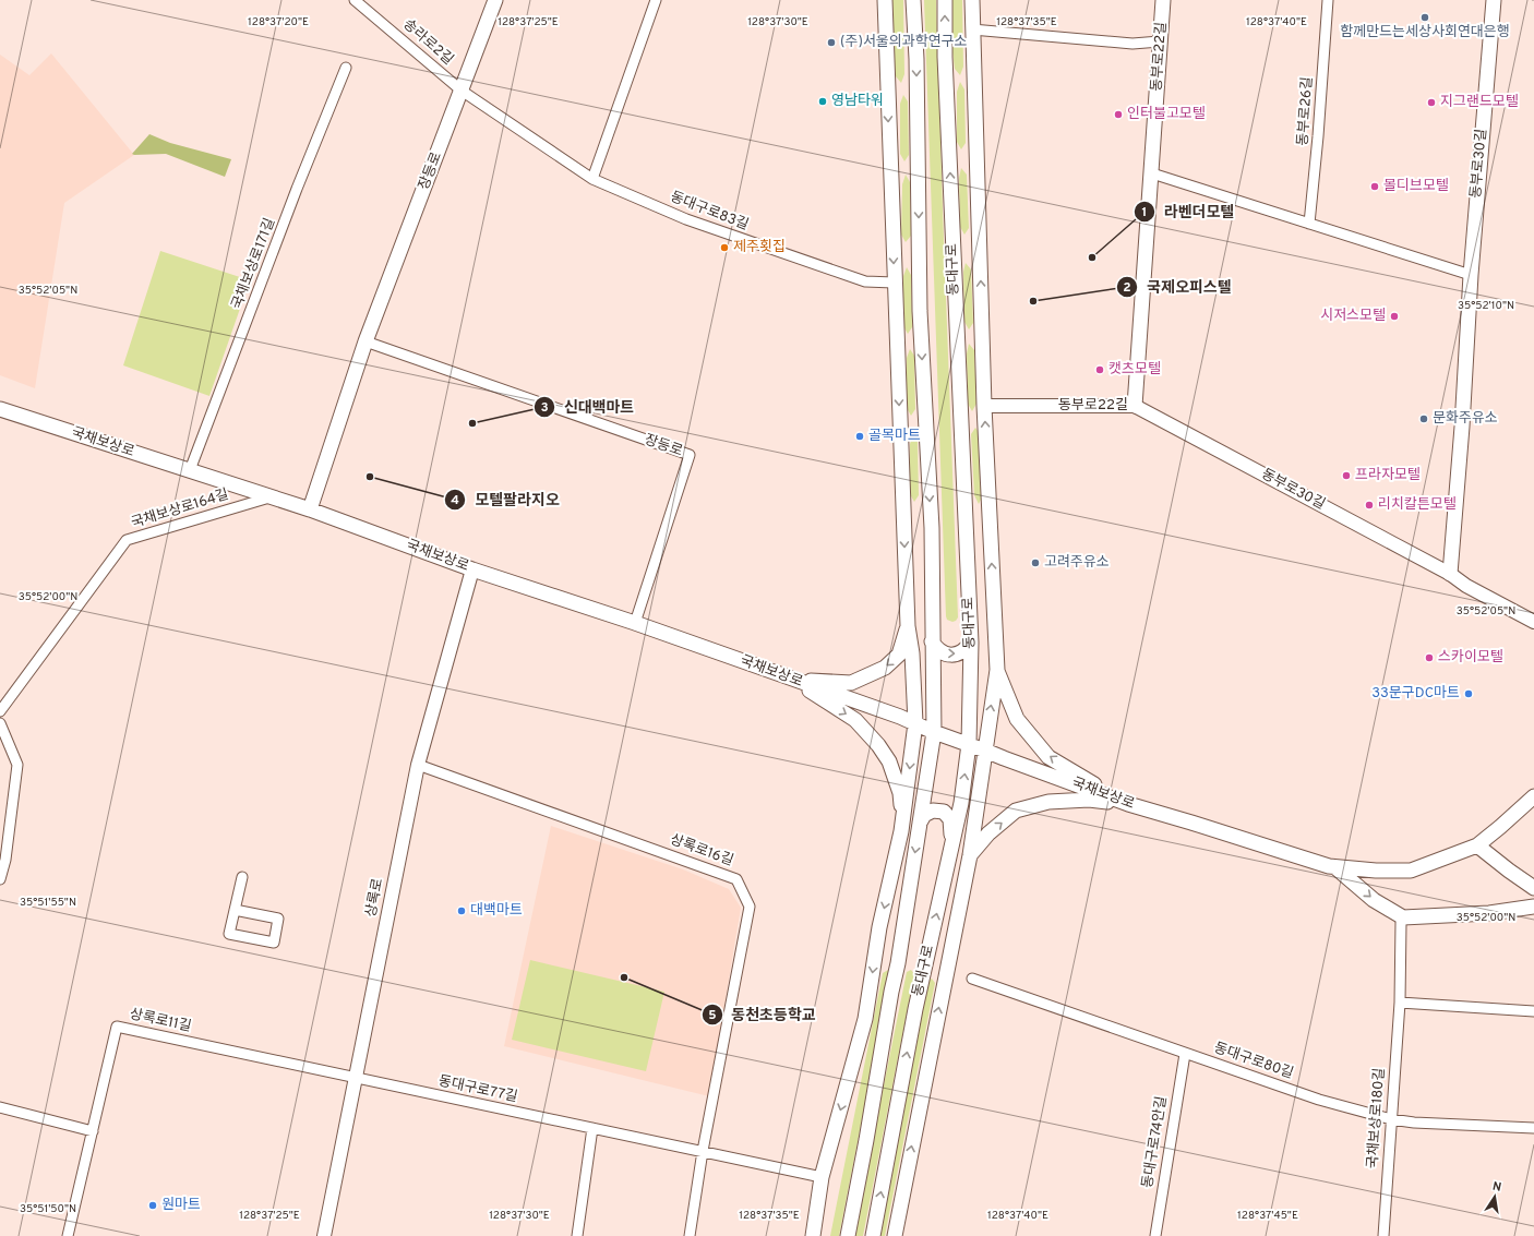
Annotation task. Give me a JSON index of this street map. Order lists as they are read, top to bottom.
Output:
{
  "streets": {
    "main road": [
      "동부로22길",
      "동부로30길",
      "장등로",
      "동대구로",
      "국채보상로"
    ],
    "street": [
      "송라로2길",
      "동부로26길",
      "동대구로83길",
      "국채보상로171길",
      "국채보상로164길",
      "상록로16길",
      "상록로",
      "상록로11길",
      "동대구로80길",
      "동대구로77길",
      "국채보상로180길",
      "동대구로74안길"
    ]
  },
  "crossings": [
    ["송라로2길", "장등로"],
    ["송라로2길", "동대구로83길"],
    ["동부로22길", "동부로30길"],
    ["장등로", "동대구로83길"],
    ["장등로", "국채보상로"],
    ["국채보상로171길", "국채보상로"],
    ["동대구로", "국채보상로"],
    ["국채보상로", "국채보상로164길"],
    ["국채보상로", "상록로"],
    ["상록로16길", "상록로"],
    ["상록로16길", "동대구로77길"],
    ["상록로", "상록로11길"],
    ["상록로", "동대구로77길"],
    ["상록로11길", "동대구로77길"],
    ["동대구로80길", "국채보상로180길"],
    ["동대구로80길", "동대구로74안길"]
  ],
  "places": [
    "함께만드는세상사회연대은행",
    "(주)서울의과학연구소",
    "영남타워",
    "지그랜드모텔",
    "인터불고모텔",
    "몰디브모텔",
    "제주횟집",
    "라벤더모텔",
    "국제오피스텔",
    "시저스모텔",
    "캣츠모텔",
    "문화주유소",
    "신대백마트",
    "골목마트",
    "프라자모텔",
    "모텔팔라지오",
    "리치칼튼모텔",
    "고려주유소",
    "스카이모텔",
    "33문구DC마트",
    "대백마트",
    "동천초등학교",
    "원마트"
  ],
  "north": "top",
  "coordinates": [
    "128°37'20\"E",
    "128°37'25\"E",
    "128°37'30\"E",
    "128°37'35\"E",
    "128°37'40\"E",
    "35°52'05\"N",
    "35°52'10\"N",
    "35°52'00\"N",
    "35°51'55\"N",
    "35°51'50\"N",
    "128°37'45\"E"
  ]
}
